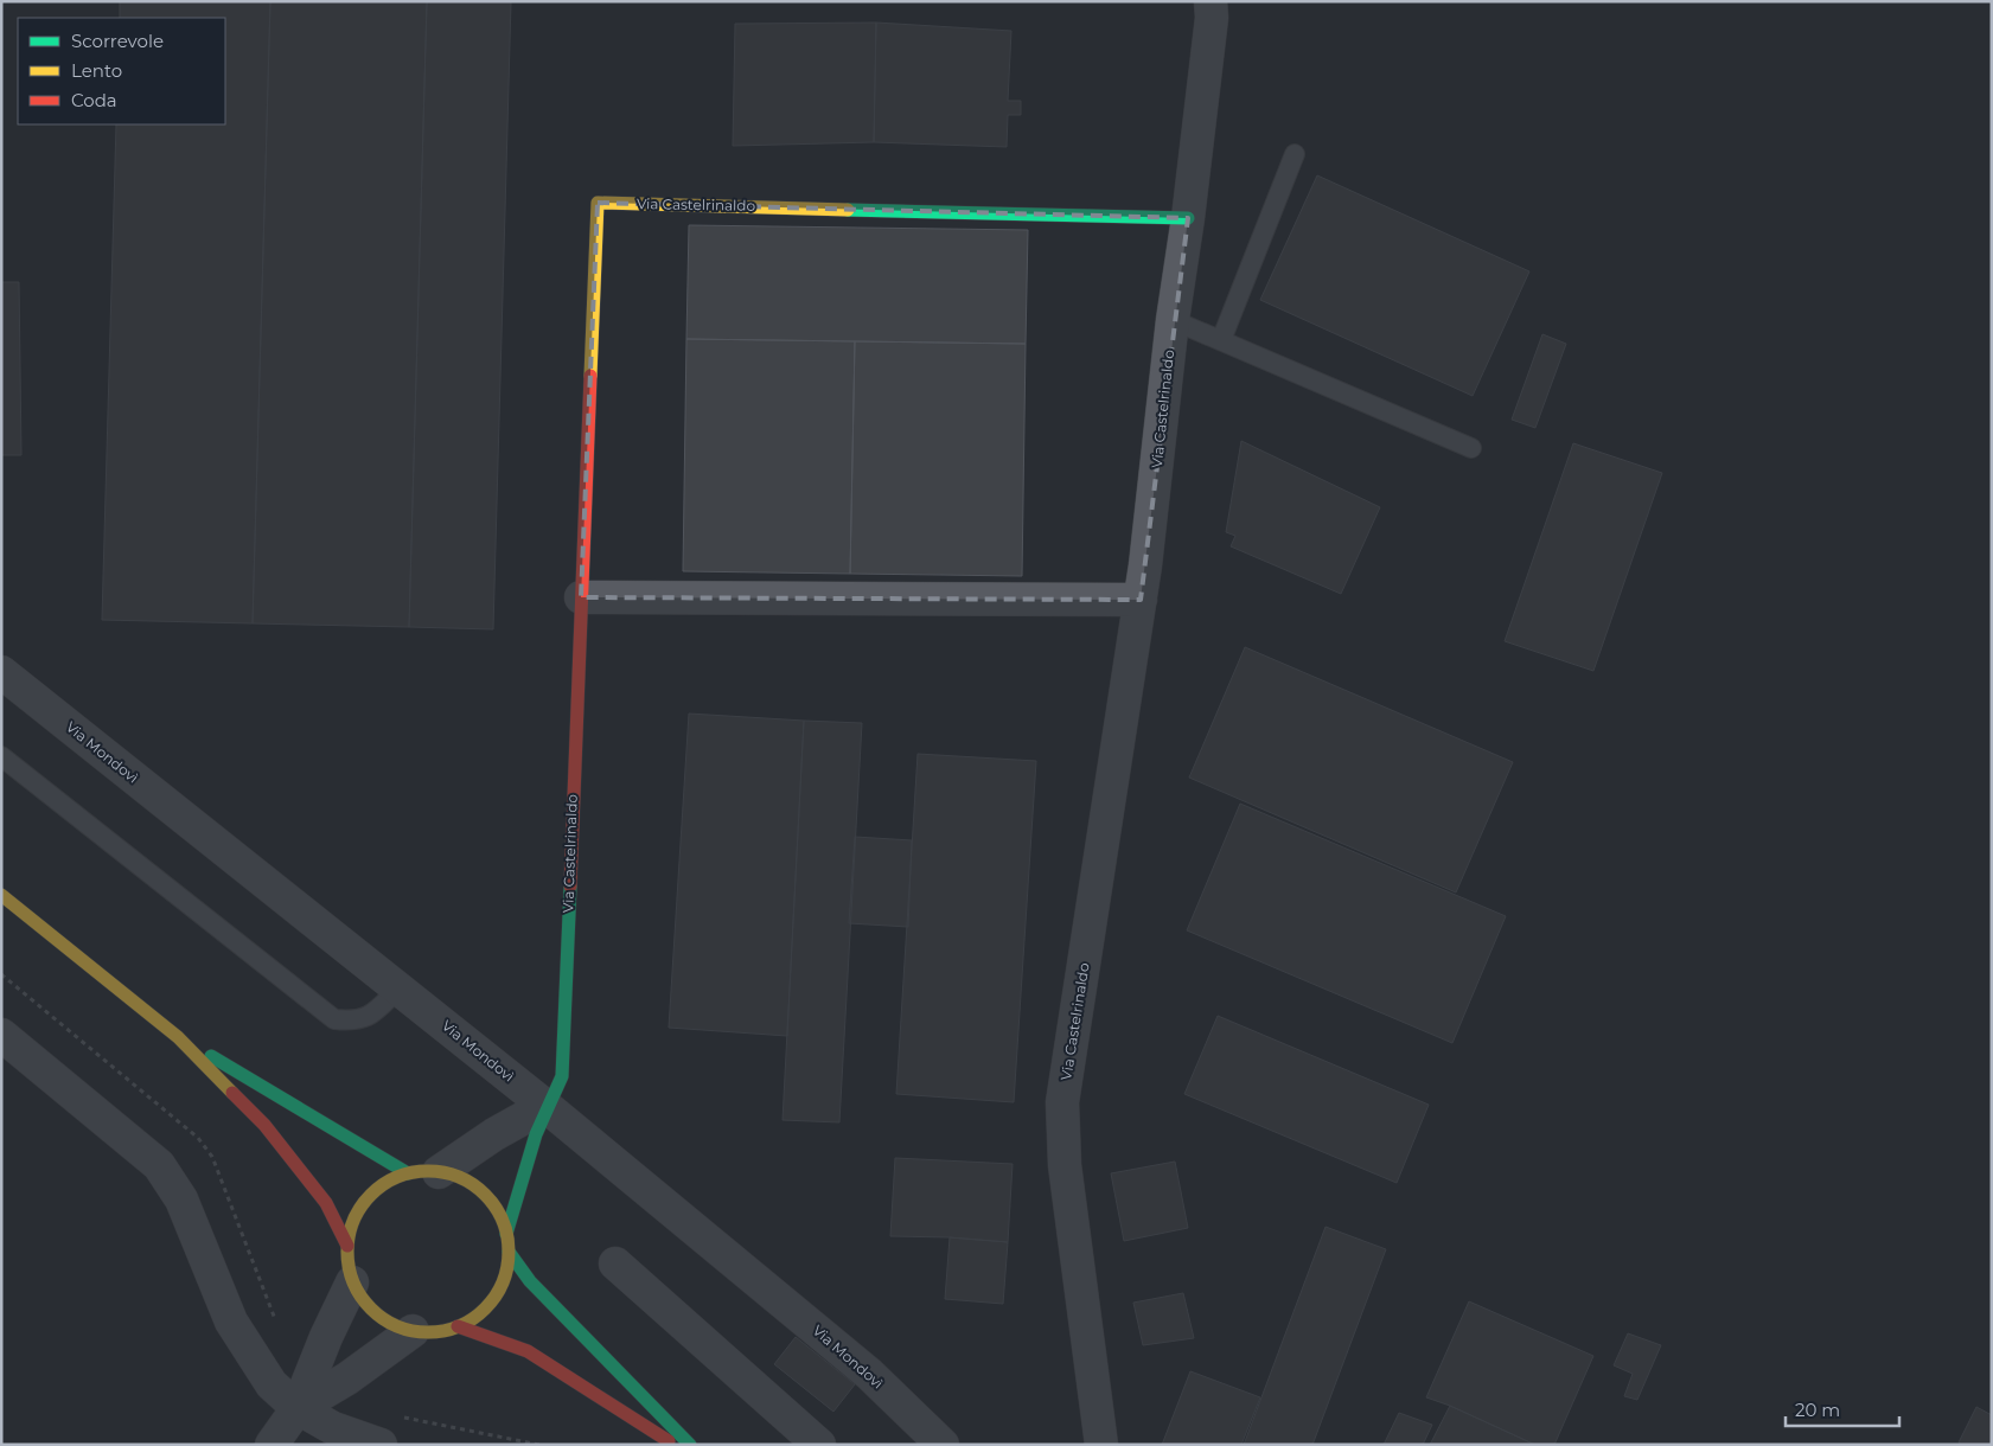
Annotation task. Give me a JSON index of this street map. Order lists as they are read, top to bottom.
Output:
{
  "streets": {
    "main road": ["Via Castelrinaldo"],
    "street": ["Via Mondovì"]
  },
  "crossings": [
    ["Via Castelrinaldo", "Via Mondovì"]
  ],
  "legend": ["Scorrevole", "Lento", "Coda"],
  "scale_bar": "20 m"
}
